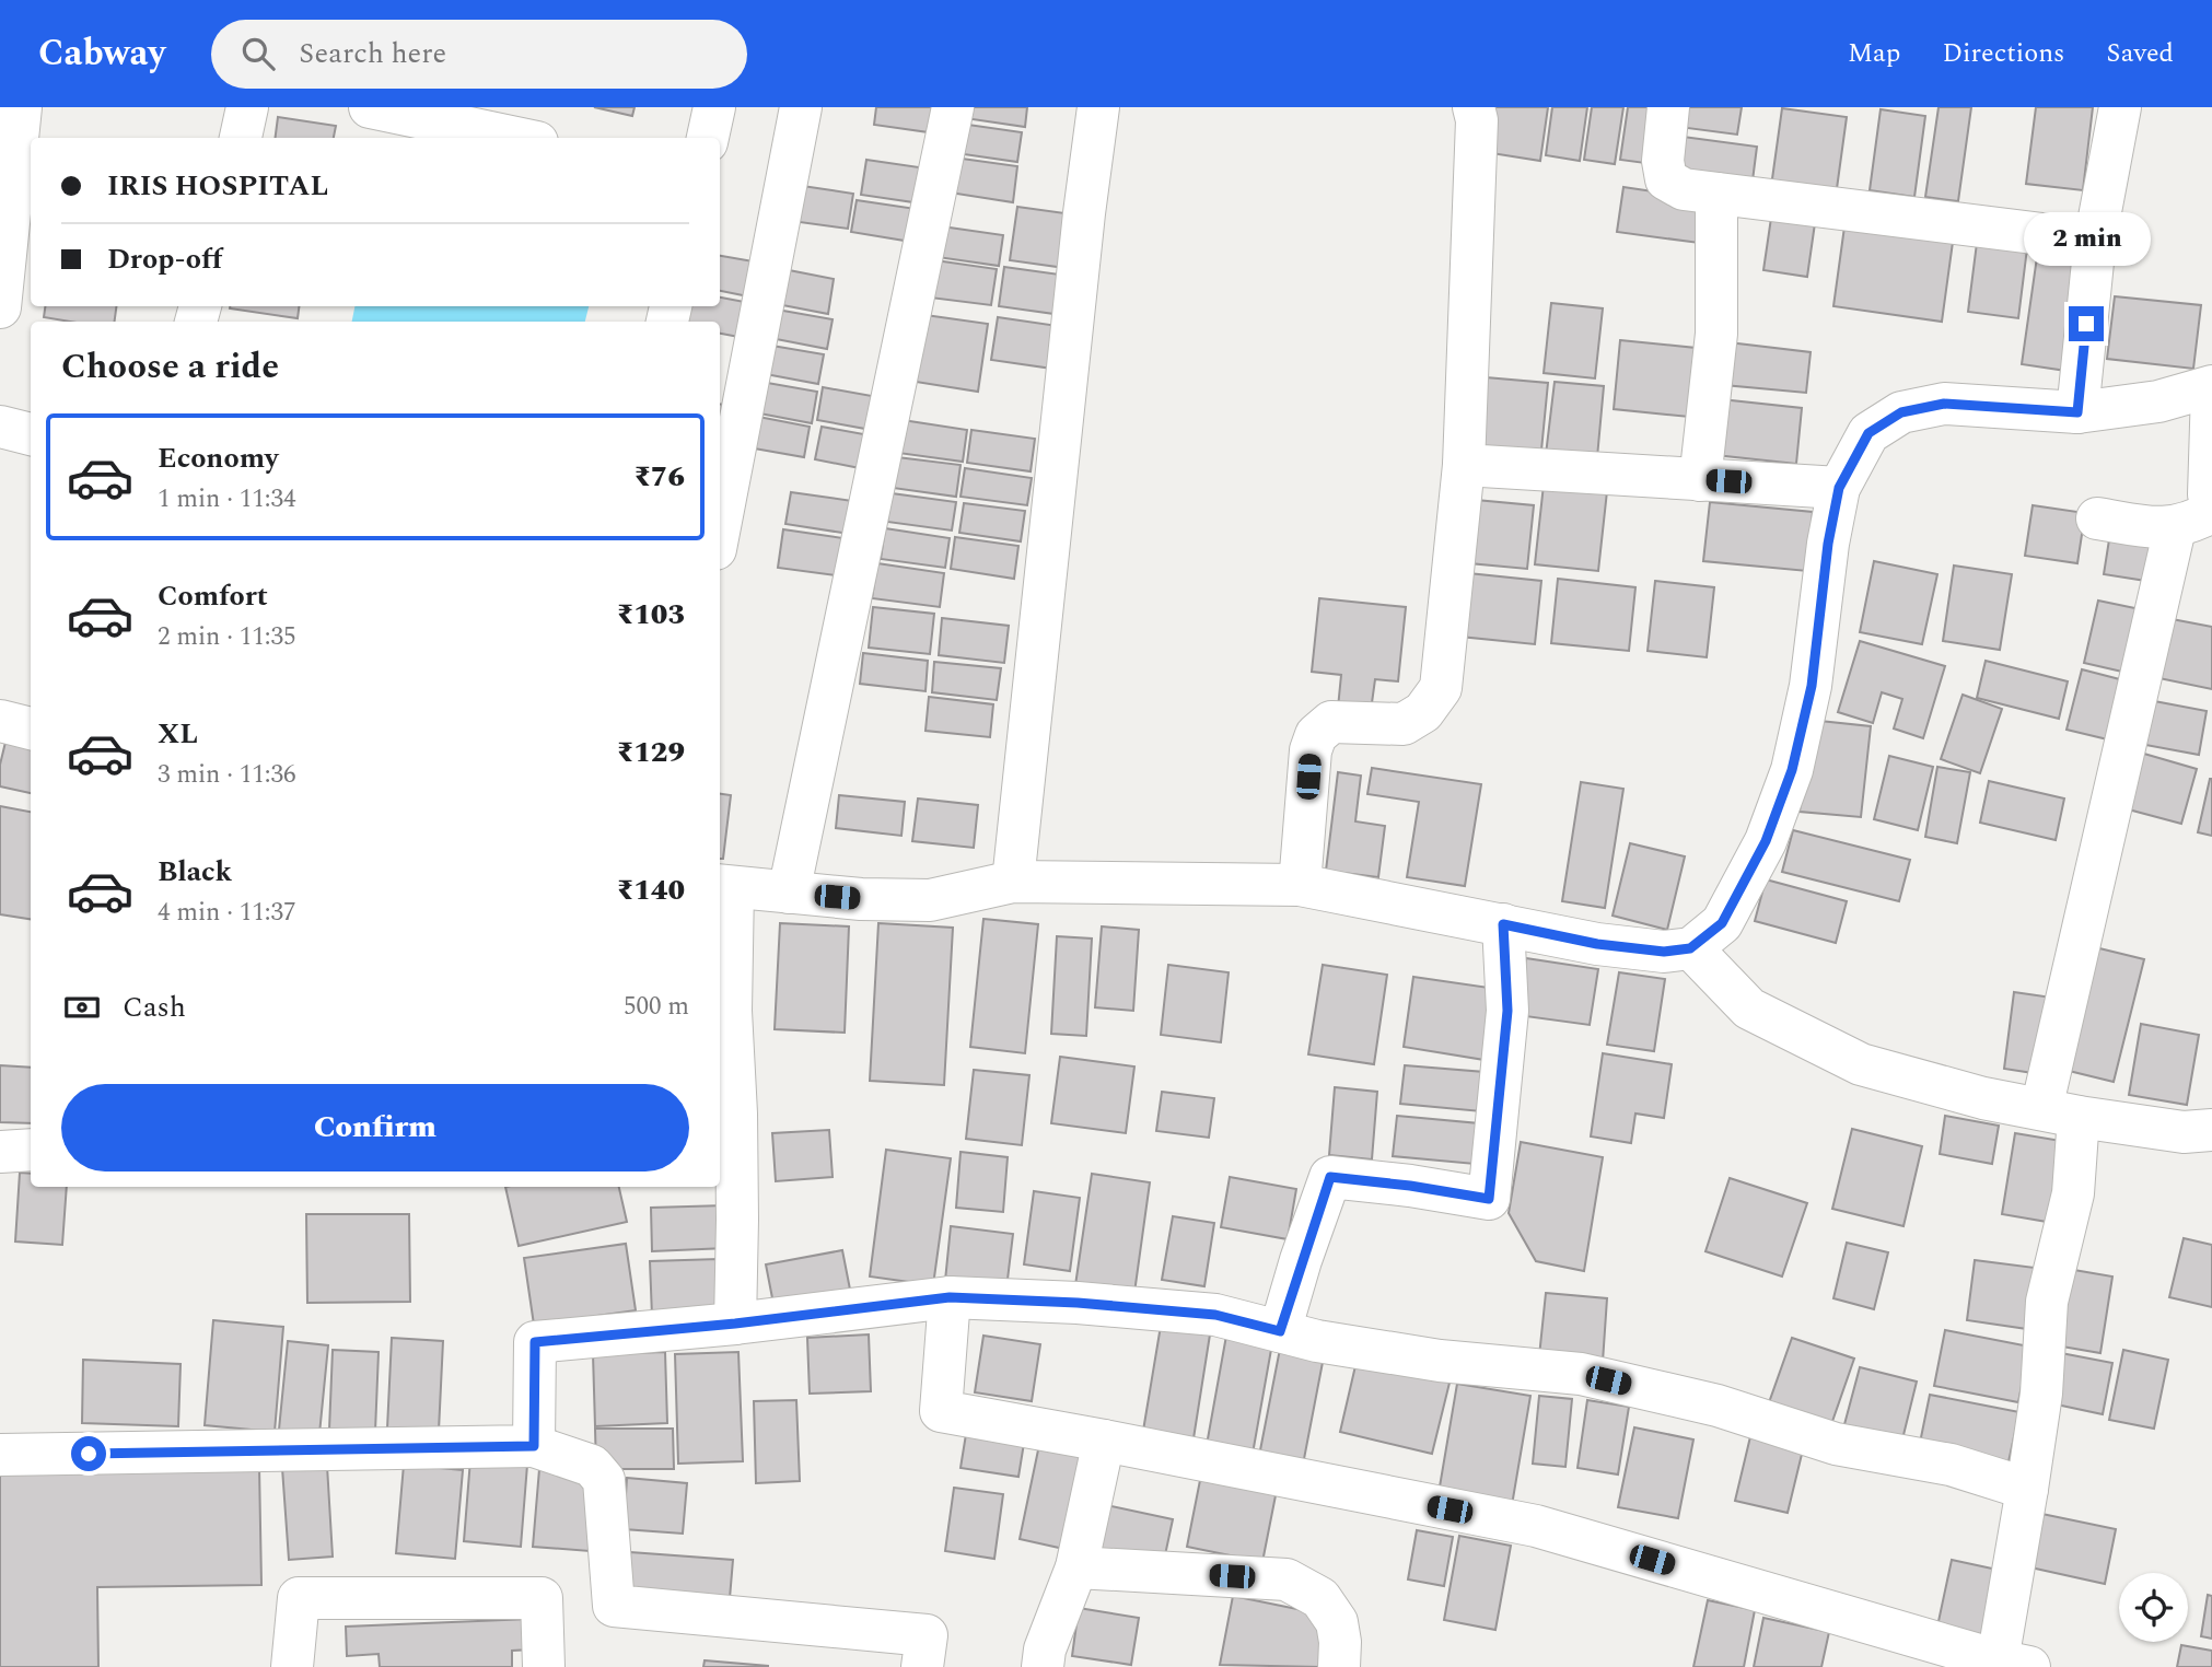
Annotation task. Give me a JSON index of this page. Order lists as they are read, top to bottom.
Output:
{
  "page": {
    "header": "Cabway",
    "search": "Search here",
    "nav": ["Map", "Directions", "Saved"],
    "banner": ["IRIS HOSPITAL", "Drop-off"],
    "bubble": "2 min",
    "heading": "Choose a ride",
    "list": [
      {
        "name": "Economy",
        "note": "1 min · 11:34",
        "value": "₹76"
      },
      {
        "name": "Comfort",
        "note": "2 min · 11:35",
        "value": "₹103"
      },
      {
        "name": "XL",
        "note": "3 min · 11:36",
        "value": "₹129"
      },
      {
        "name": "Black",
        "note": "4 min · 11:37",
        "value": "₹140"
      }
    ],
    "pay": ["Cash", "500 m"],
    "buttons": "Confirm"
  }
}
